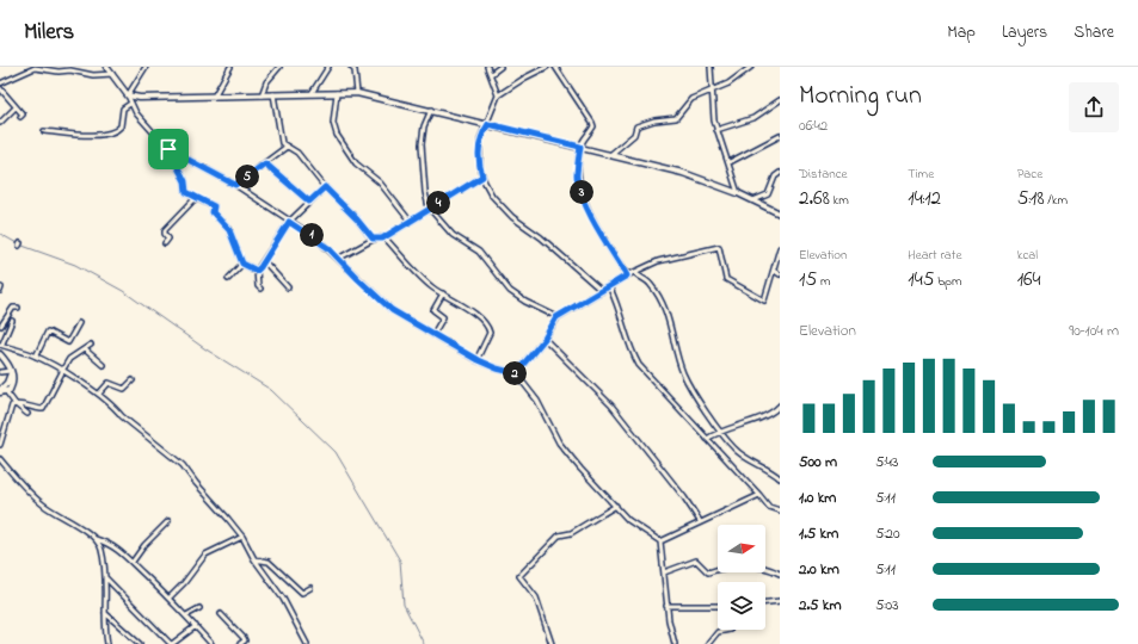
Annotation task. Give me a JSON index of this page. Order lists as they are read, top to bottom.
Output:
{
  "north": "right",
  "page": {
    "header": "Milers",
    "nav": ["Map", "Layers", "Share"],
    "heading": ["Morning run", "06:42"],
    "stats": [
      ["Distance", "2.68 km"],
      ["Time", "14:12"],
      ["Pace", "5:18 /km"],
      ["Elevation", "15 m"],
      ["Heart rate", "145 bpm"],
      ["kcal", "164"]
    ],
    "pins": [
      "5",
      "3",
      "4",
      "1",
      "2"
    ],
    "chart": ["Elevation", "90–104 m"],
    "list": [
      {
        "name": "500 m",
        "note": "5:43"
      },
      {
        "name": "1.0 km",
        "note": "5:11"
      },
      {
        "name": "1.5 km",
        "note": "5:20"
      },
      {
        "name": "2.0 km",
        "note": "5:11"
      },
      {
        "name": "2.5 km",
        "note": "5:03"
      }
    ]
  }
}
